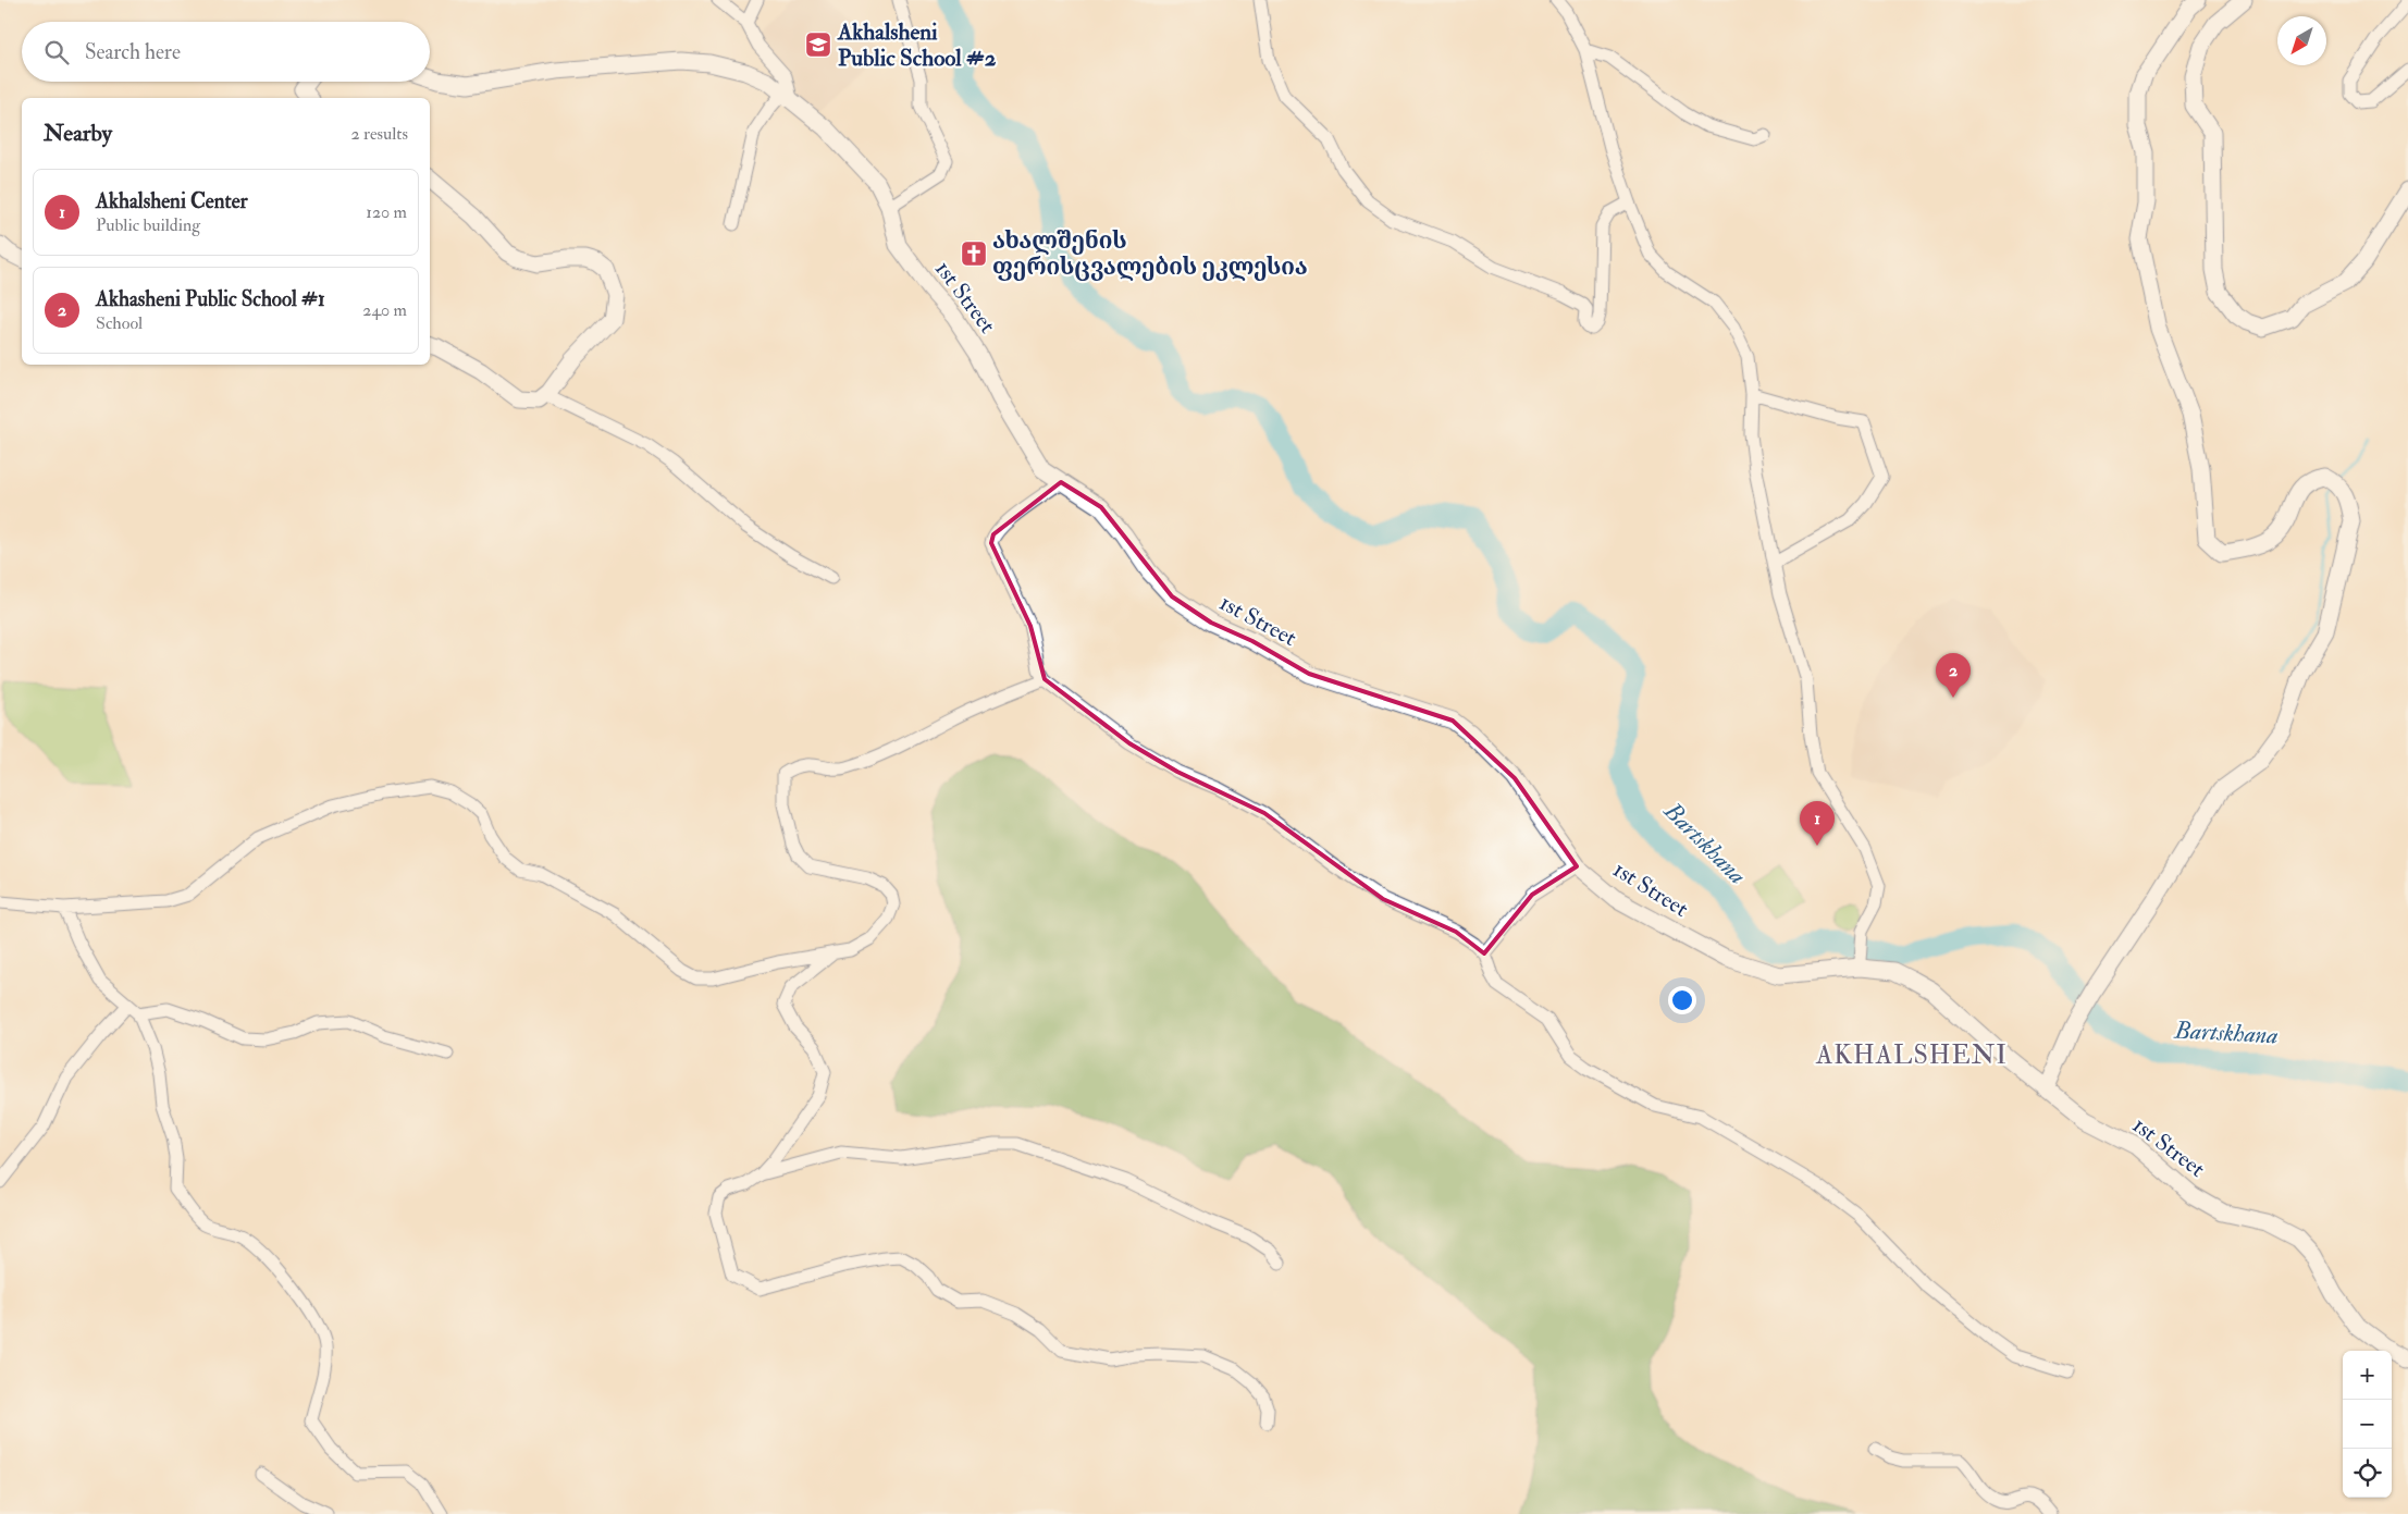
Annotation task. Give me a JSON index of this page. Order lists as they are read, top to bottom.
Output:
{
  "streets": {
    "street": ["1st Street"]
  },
  "districts": ["AKHALSHENI"],
  "water": ["Bartskhana"],
  "places": {
    "school or university": ["Akhalsheni Public School #2"],
    "church": ["ახალშენის ფერისცვალების ეკლესია"]
  },
  "north": "bottom left",
  "page": {
    "search": "Search here",
    "heading": ["Nearby", "2 results"],
    "list": [
      {
        "mark": "1",
        "name": "Akhalsheni Center",
        "note": "Public building",
        "value": "120 m"
      },
      {
        "mark": "2",
        "name": "Akhasheni Public School #1",
        "note": "School",
        "value": "240 m"
      }
    ],
    "pins": ["2", "1"],
    "map_buttons": ["+", "−"]
  }
}
